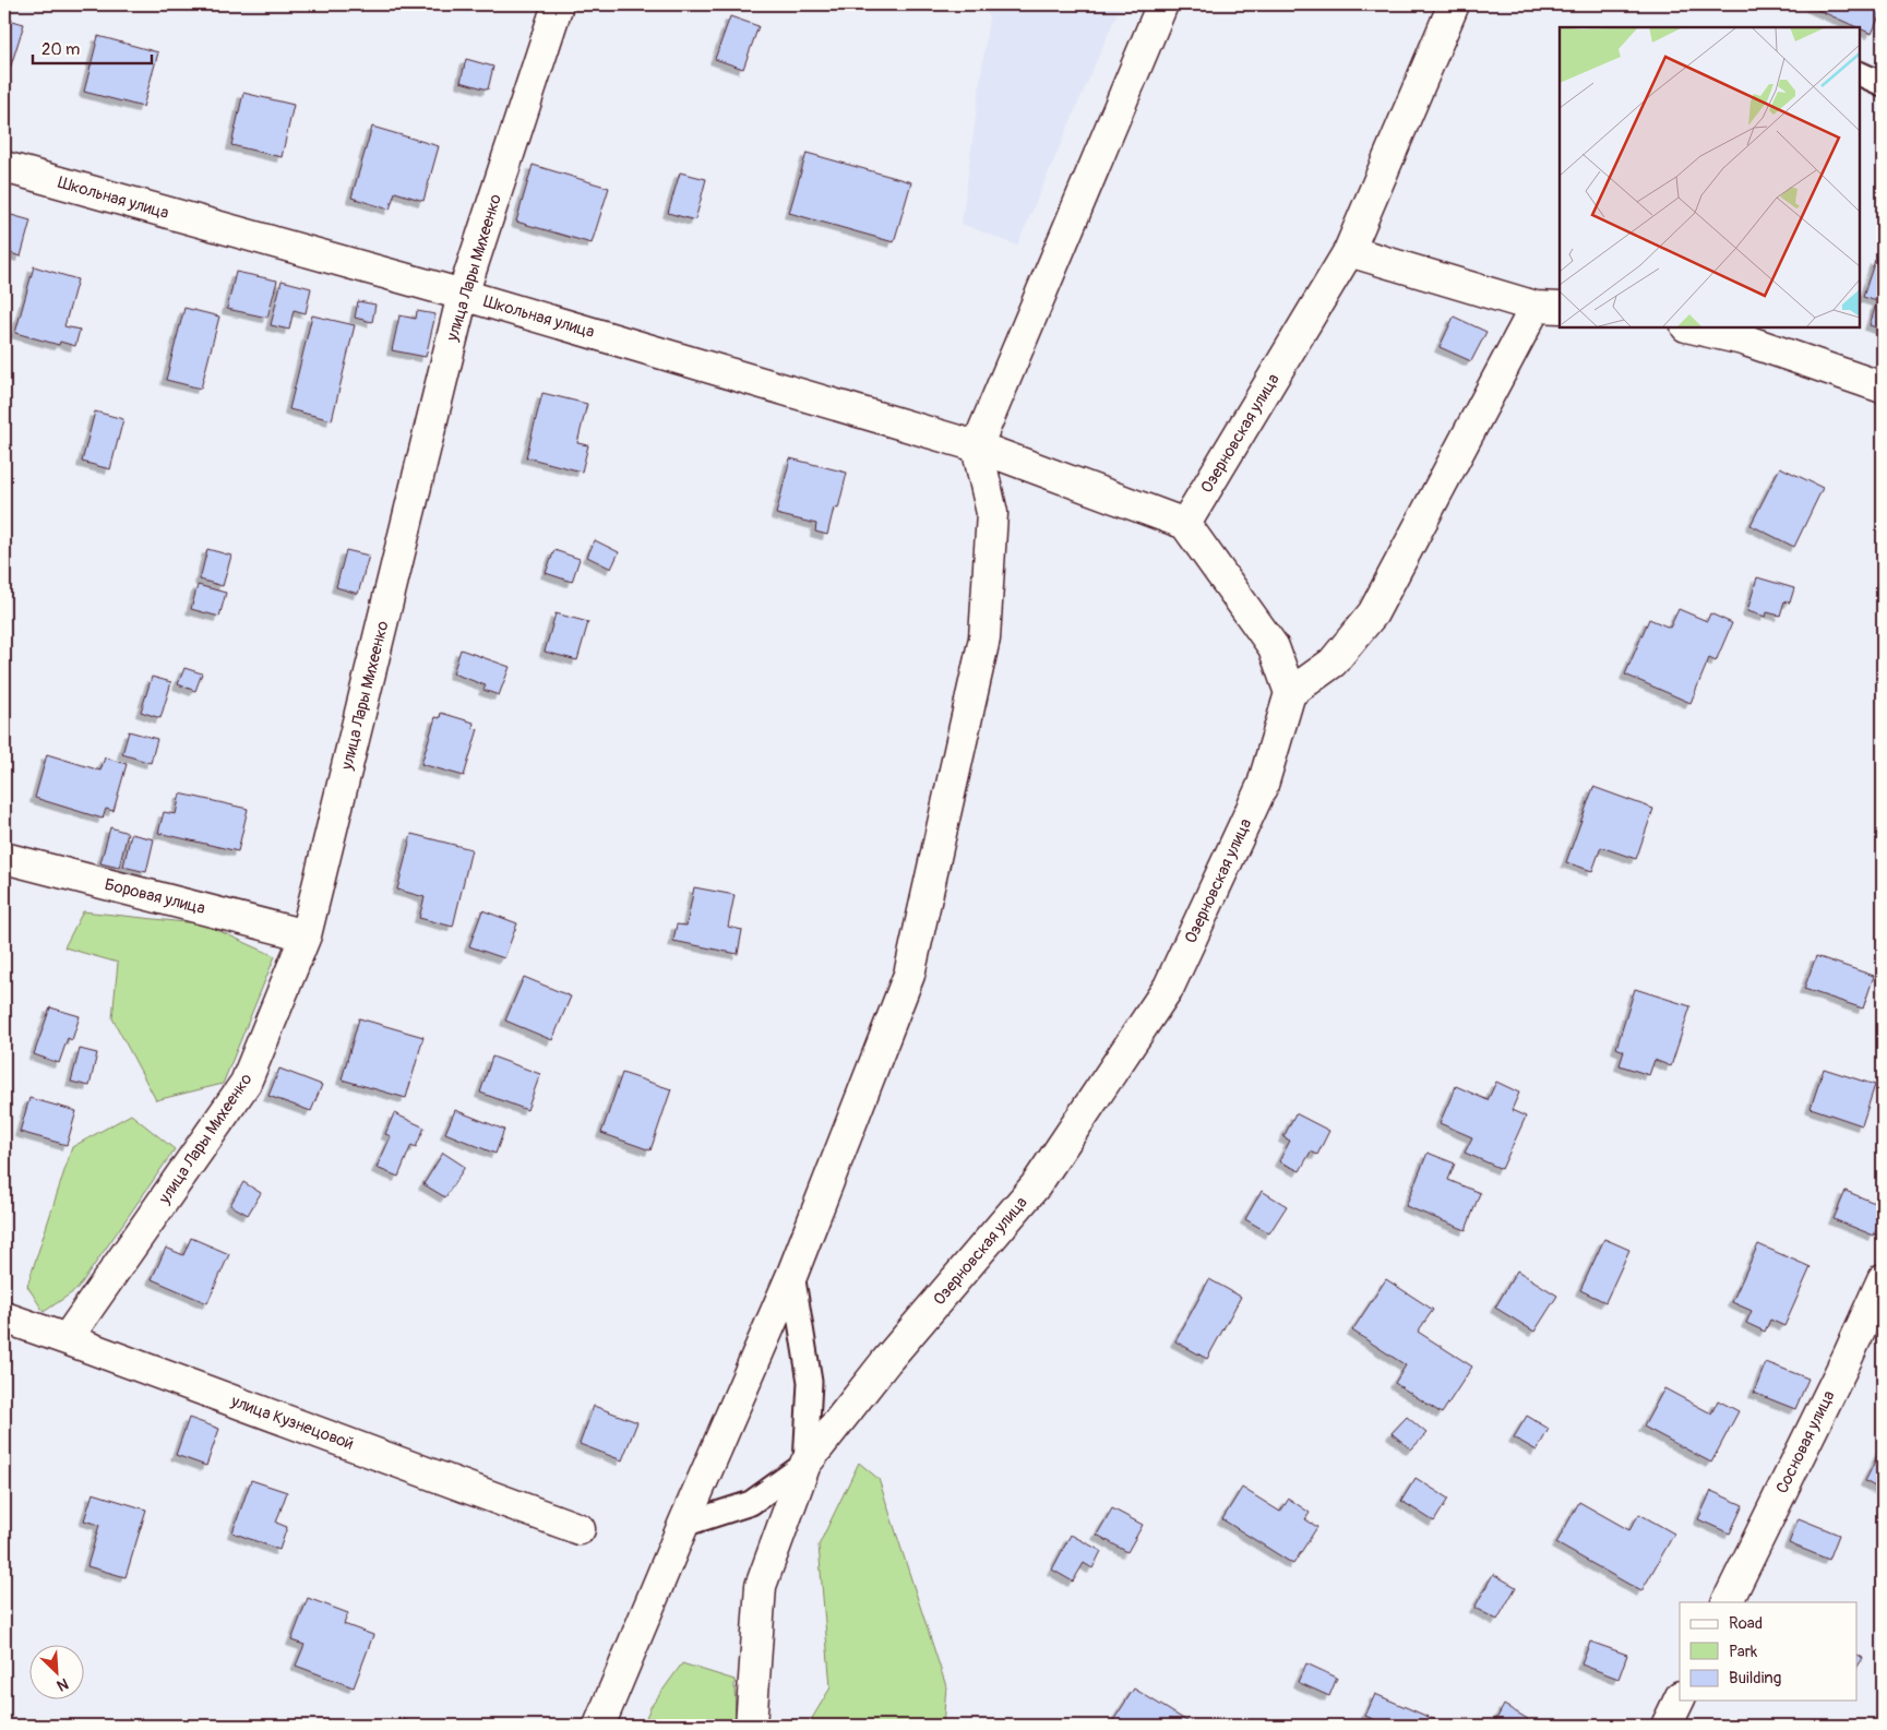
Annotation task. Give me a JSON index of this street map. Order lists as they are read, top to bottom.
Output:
{
  "streets": {
    "street": [
      "Школьная улица",
      "улица Лары Михеенко",
      "Озерновская улица",
      "Боровая улица",
      "улица Кузнецовой",
      "Сосновая улица"
    ]
  },
  "crossings": [
    ["Школьная улица", "улица Лары Михеенко"],
    ["Школьная улица", "Озерновская улица"],
    ["улица Лары Михеенко", "Боровая улица"],
    ["улица Лары Михеенко", "улица Кузнецовой"]
  ],
  "legend": ["Road", "Park", "Building"],
  "scale_bar": "20 m",
  "north": "bottom right"
}
